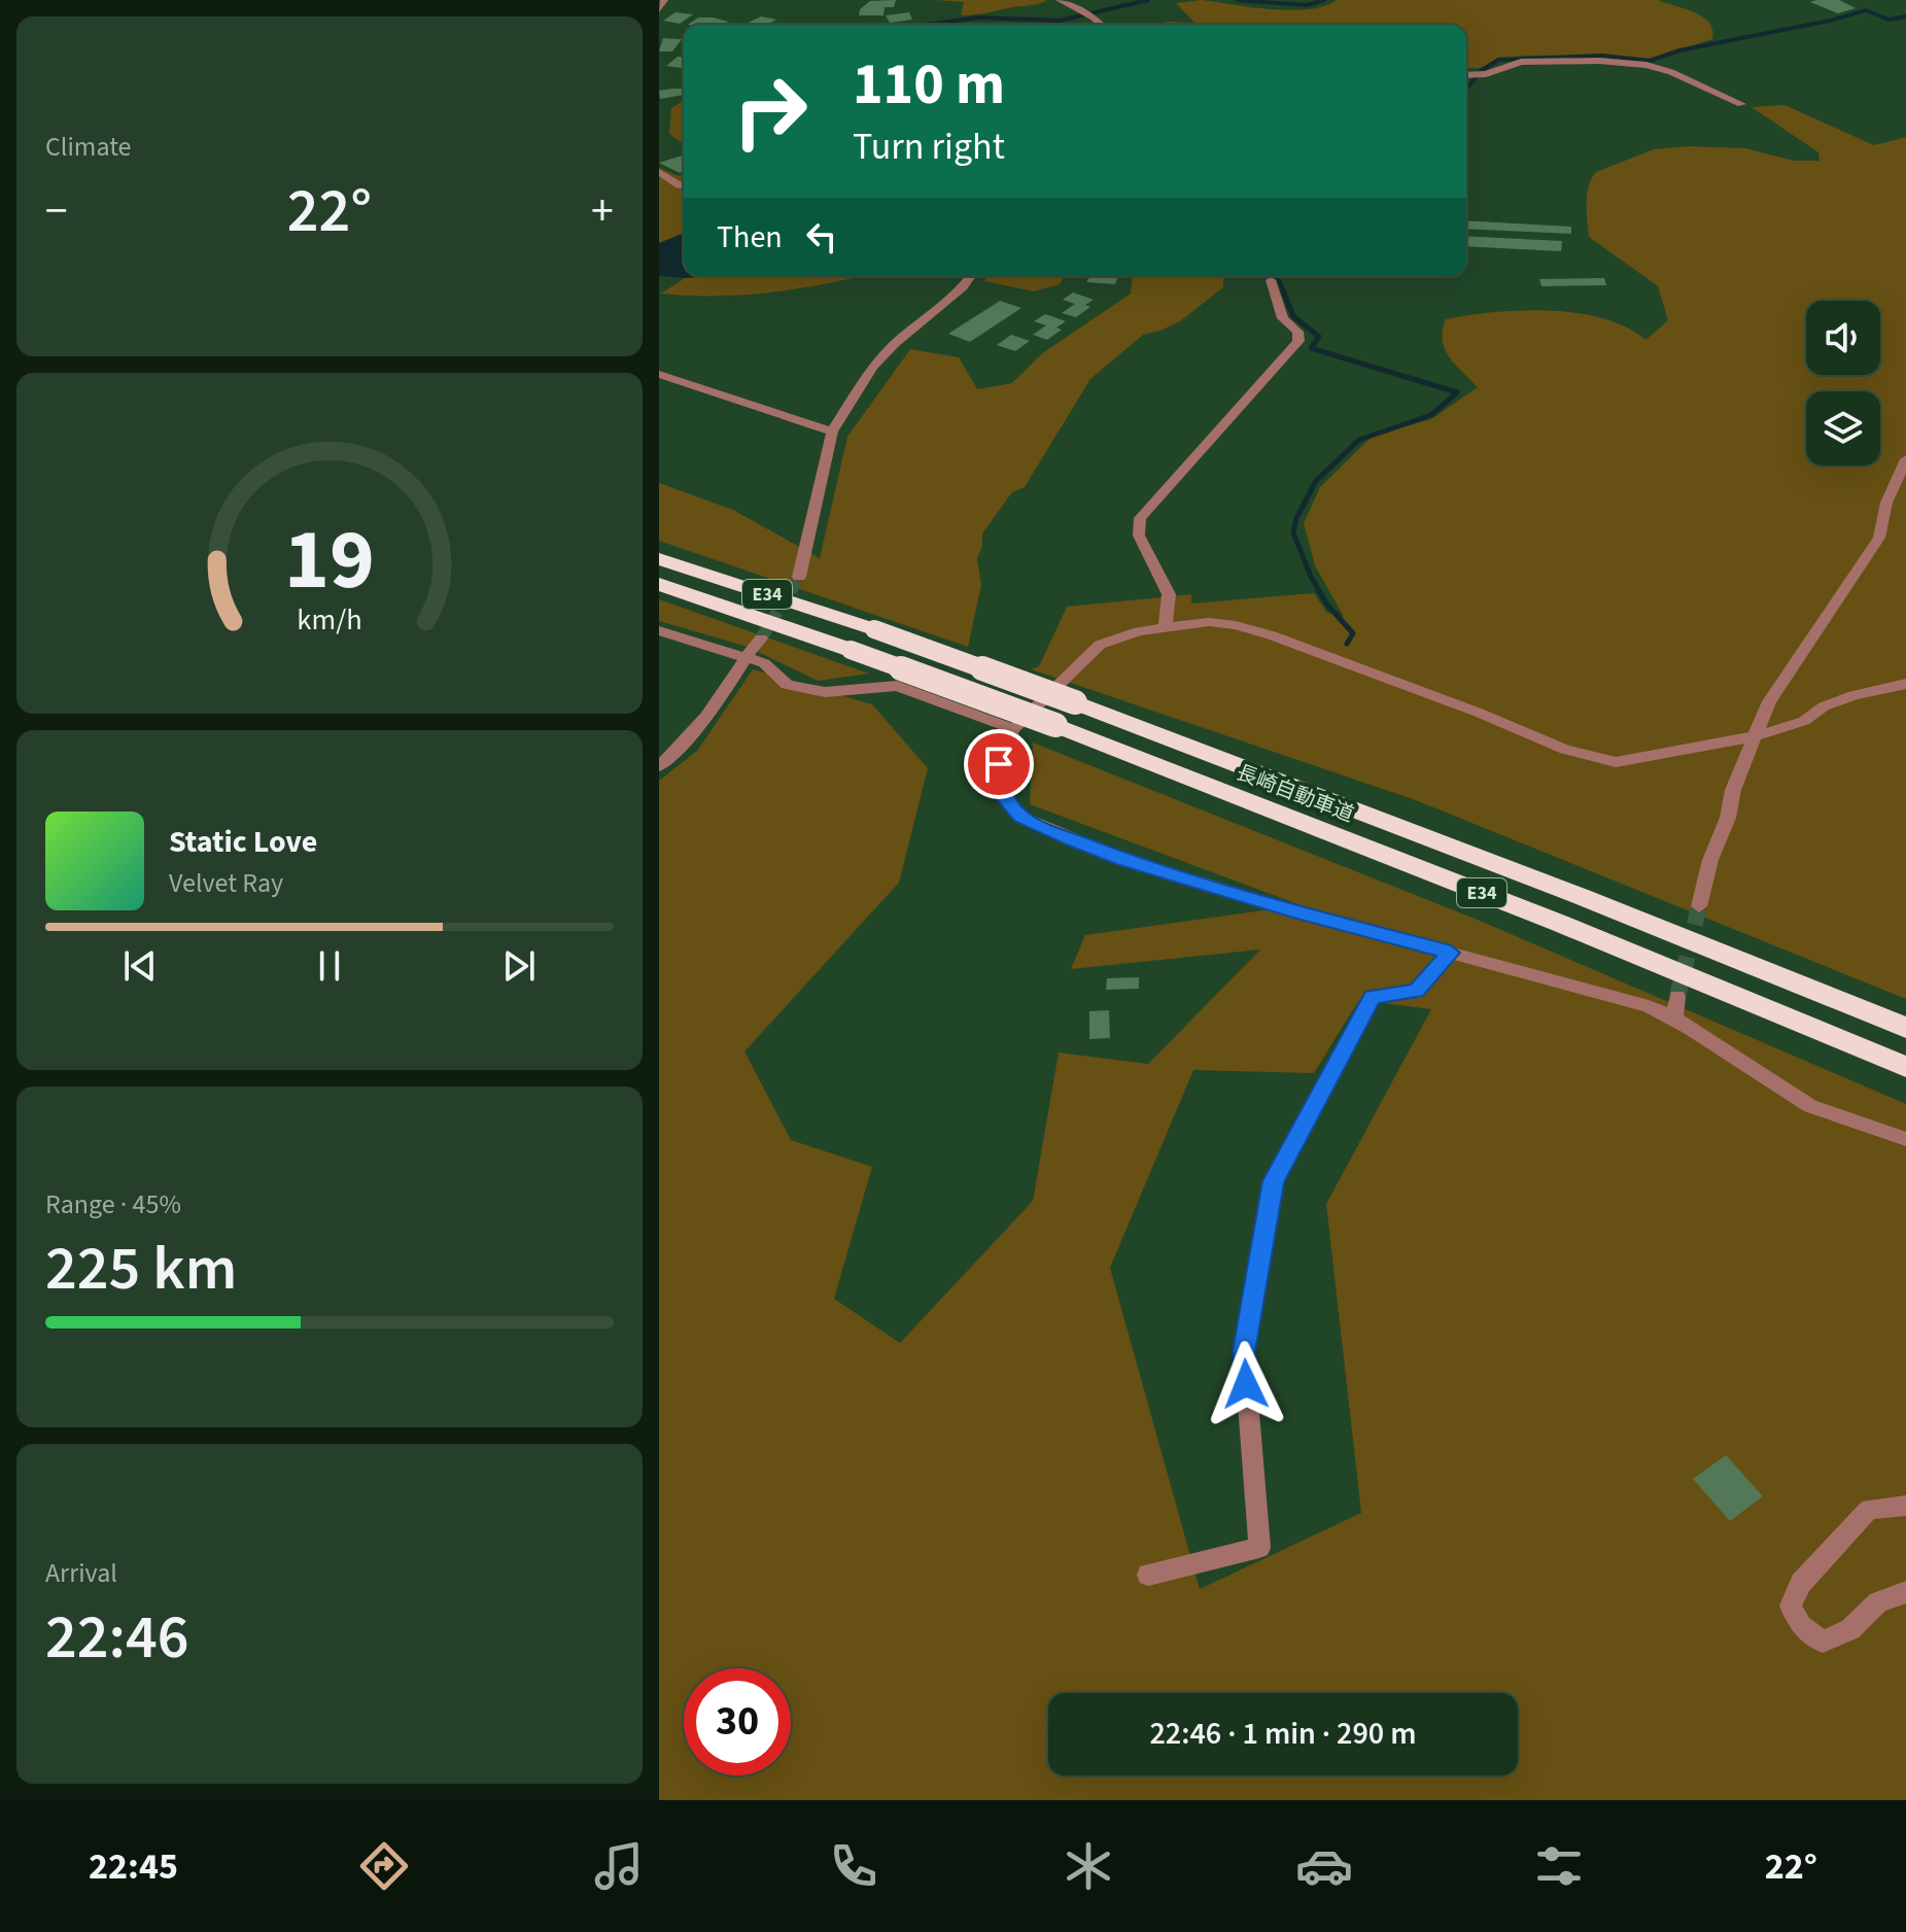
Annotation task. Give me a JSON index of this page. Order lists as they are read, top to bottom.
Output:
{
  "streets": {
    "highway": ["E34", "長崎自動車道"]
  },
  "page": {
    "tile": [
      "Climate",
      ["Range · 45%", "225 km"],
      ["Arrival", "22:46"]
    ],
    "turn": ["110 m", "Turn right"],
    "heat": ["−", "22°", "+"],
    "then": "Then",
    "song": ["Static Love", "Velvet Ray"],
    "limit": "30",
    "trip": "22:46 · 1 min · 290 m",
    "tabs": ["22:45", "22°"],
    "gauge": ["19", "km/h"]
  }
}
